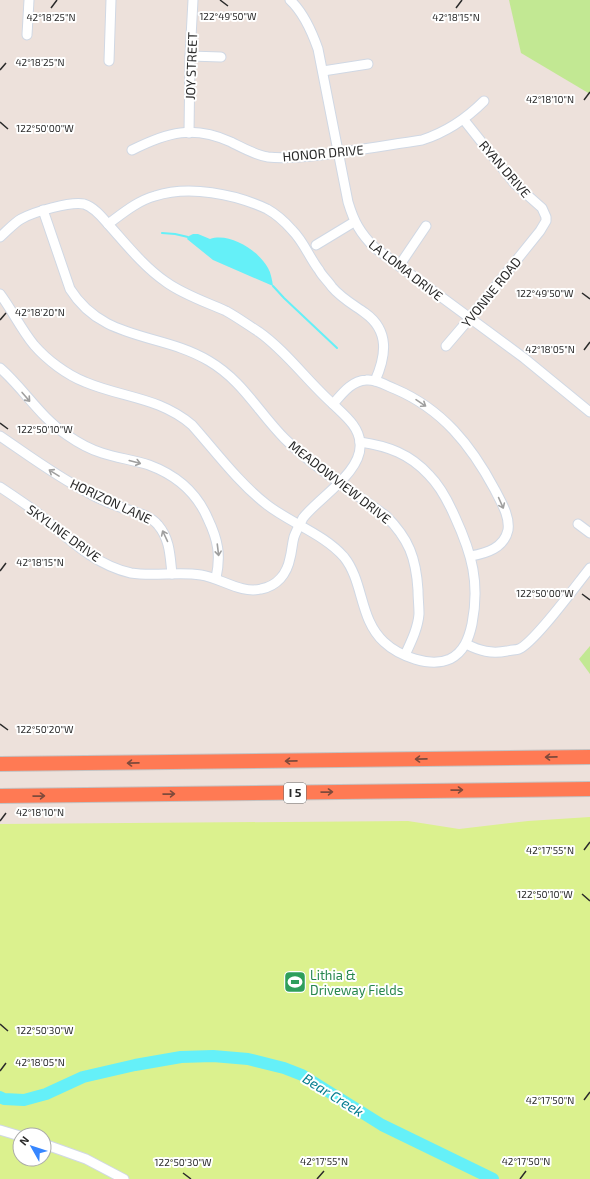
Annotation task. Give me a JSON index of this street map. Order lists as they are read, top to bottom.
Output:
{
  "streets": {
    "highway": ["I 5"],
    "street": [
      "JOY STREET",
      "HONOR DRIVE",
      "RYAN DRIVE",
      "LA LOMA DRIVE",
      "YVONNE ROAD",
      "MEADOWVIEW DRIVE",
      "HORIZON LANE",
      "SKYLINE DRIVE"
    ]
  },
  "crossings": [
    ["JOY STREET", "HONOR DRIVE"],
    ["HONOR DRIVE", "RYAN DRIVE"],
    ["HONOR DRIVE", "LA LOMA DRIVE"],
    ["RYAN DRIVE", "YVONNE ROAD"],
    ["LA LOMA DRIVE", "YVONNE ROAD"],
    ["MEADOWVIEW DRIVE", "SKYLINE DRIVE"],
    ["HORIZON LANE", "SKYLINE DRIVE"]
  ],
  "water": ["Bear Creek"],
  "places": {
    "sports": ["Lithia & Driveway Fields"]
  },
  "north": "top left",
  "coordinates": [
    "122°49'50\"W",
    "42°18'25\"N",
    "42°18'15\"N",
    "42°18'10\"N",
    "122°50'00\"W",
    "42°18'20\"N",
    "42°18'05\"N",
    "122°50'10\"W",
    "122°50'20\"W",
    "42°17'55\"N",
    "122°50'30\"W",
    "42°17'50\"N"
  ]
}
